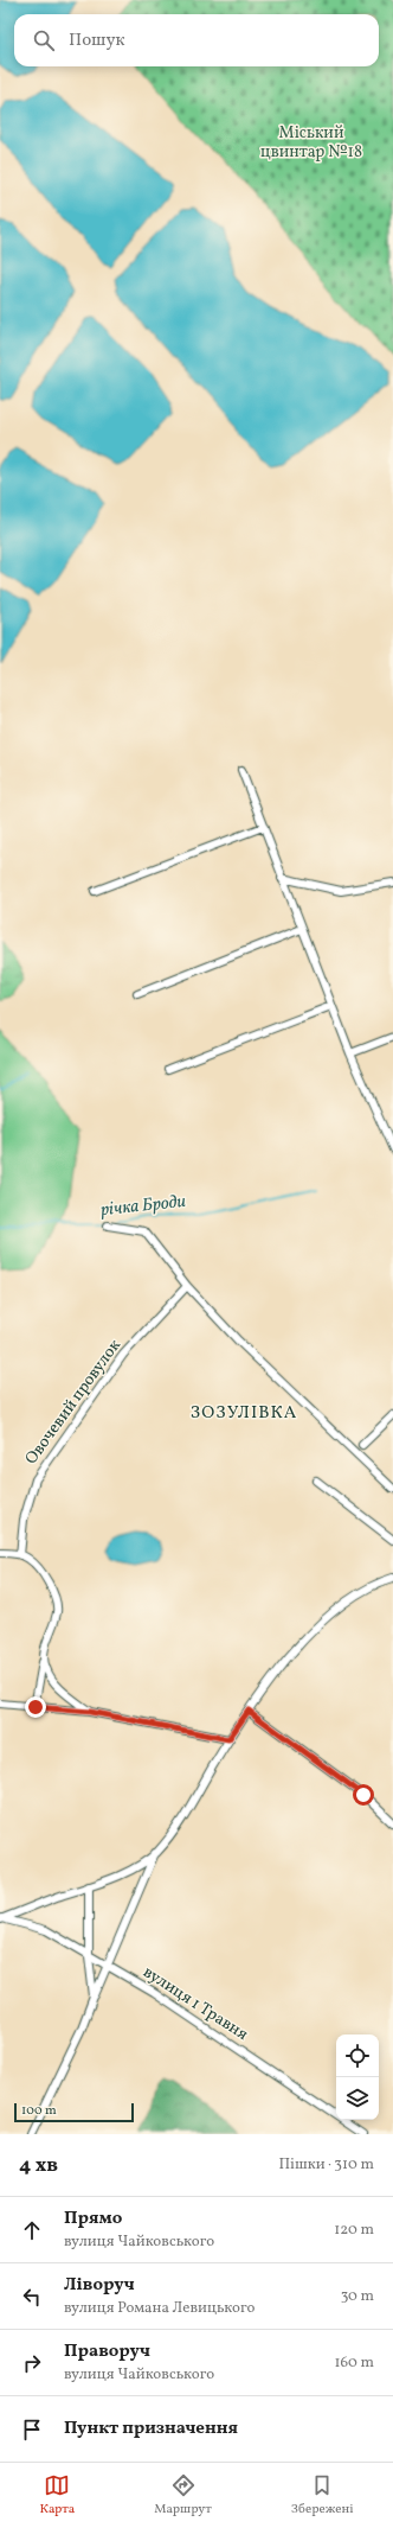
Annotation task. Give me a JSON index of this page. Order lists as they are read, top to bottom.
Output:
{
  "streets": {
    "street": ["Овочевий провулок", "вулиця 1 Травня"]
  },
  "districts": ["ЗОЗУЛІВКА"],
  "water": ["річка Броди"],
  "parks": ["Міський цвинтар №18"],
  "scale_bar": "100 m",
  "page": {
    "search": "Пошук",
    "scale": "100 m",
    "heading": ["4 хв", "Пішки · 310 m"],
    "list": [
      ["Прямо", "вулиця Чайковського", "120 m"],
      ["Ліворуч", "вулиця Романа Левицького", "30 m"],
      ["Праворуч", "вулиця Чайковського", "160 m"],
      "Пункт призначення"
    ],
    "nav": ["Карта", "Маршрут", "Збережені"]
  }
}
